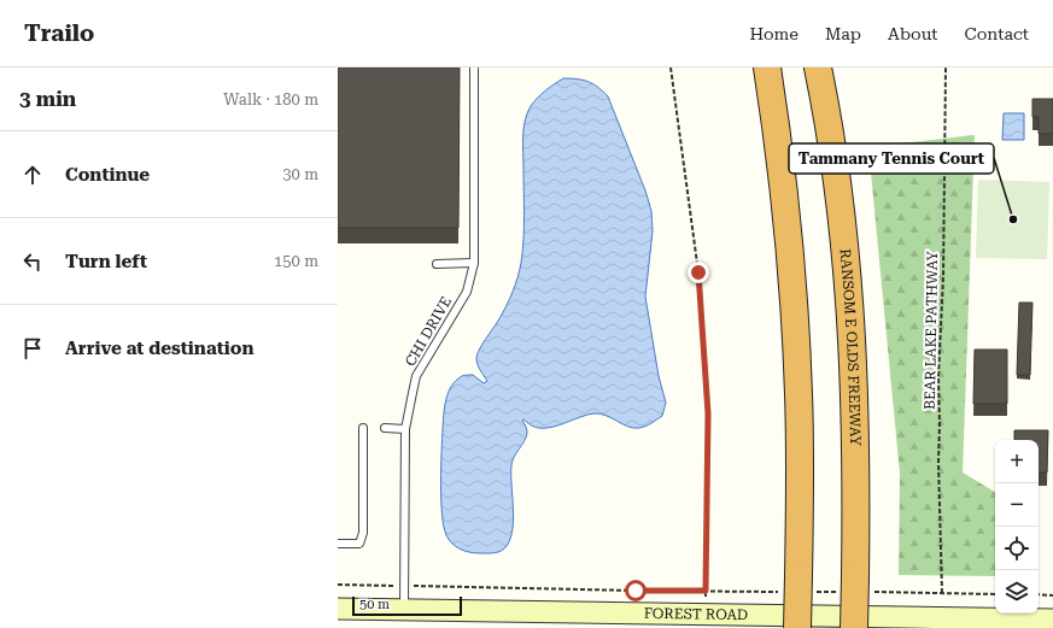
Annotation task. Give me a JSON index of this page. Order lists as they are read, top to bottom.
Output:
{
  "streets": {
    "highway": ["RANSOM E OLDS FREEWAY"],
    "street": ["FOREST ROAD"],
    "lane": ["CHI DRIVE"],
    "path": ["BEAR LAKE PATHWAY"]
  },
  "crossings": [
    ["CHI DRIVE", "FOREST ROAD"]
  ],
  "places": ["Tammany Tennis Court"],
  "scale_bar": "50 m",
  "page": {
    "header": "Trailo",
    "nav": [
      "Home",
      "Map",
      "About",
      "Contact"
    ],
    "heading": ["3 min", "Walk · 180 m"],
    "list": [
      ["Continue", "30 m"],
      ["Turn left", "150 m"],
      "Arrive at destination"
    ],
    "map_buttons": ["+", "−"],
    "scale": "50 m"
  }
}
